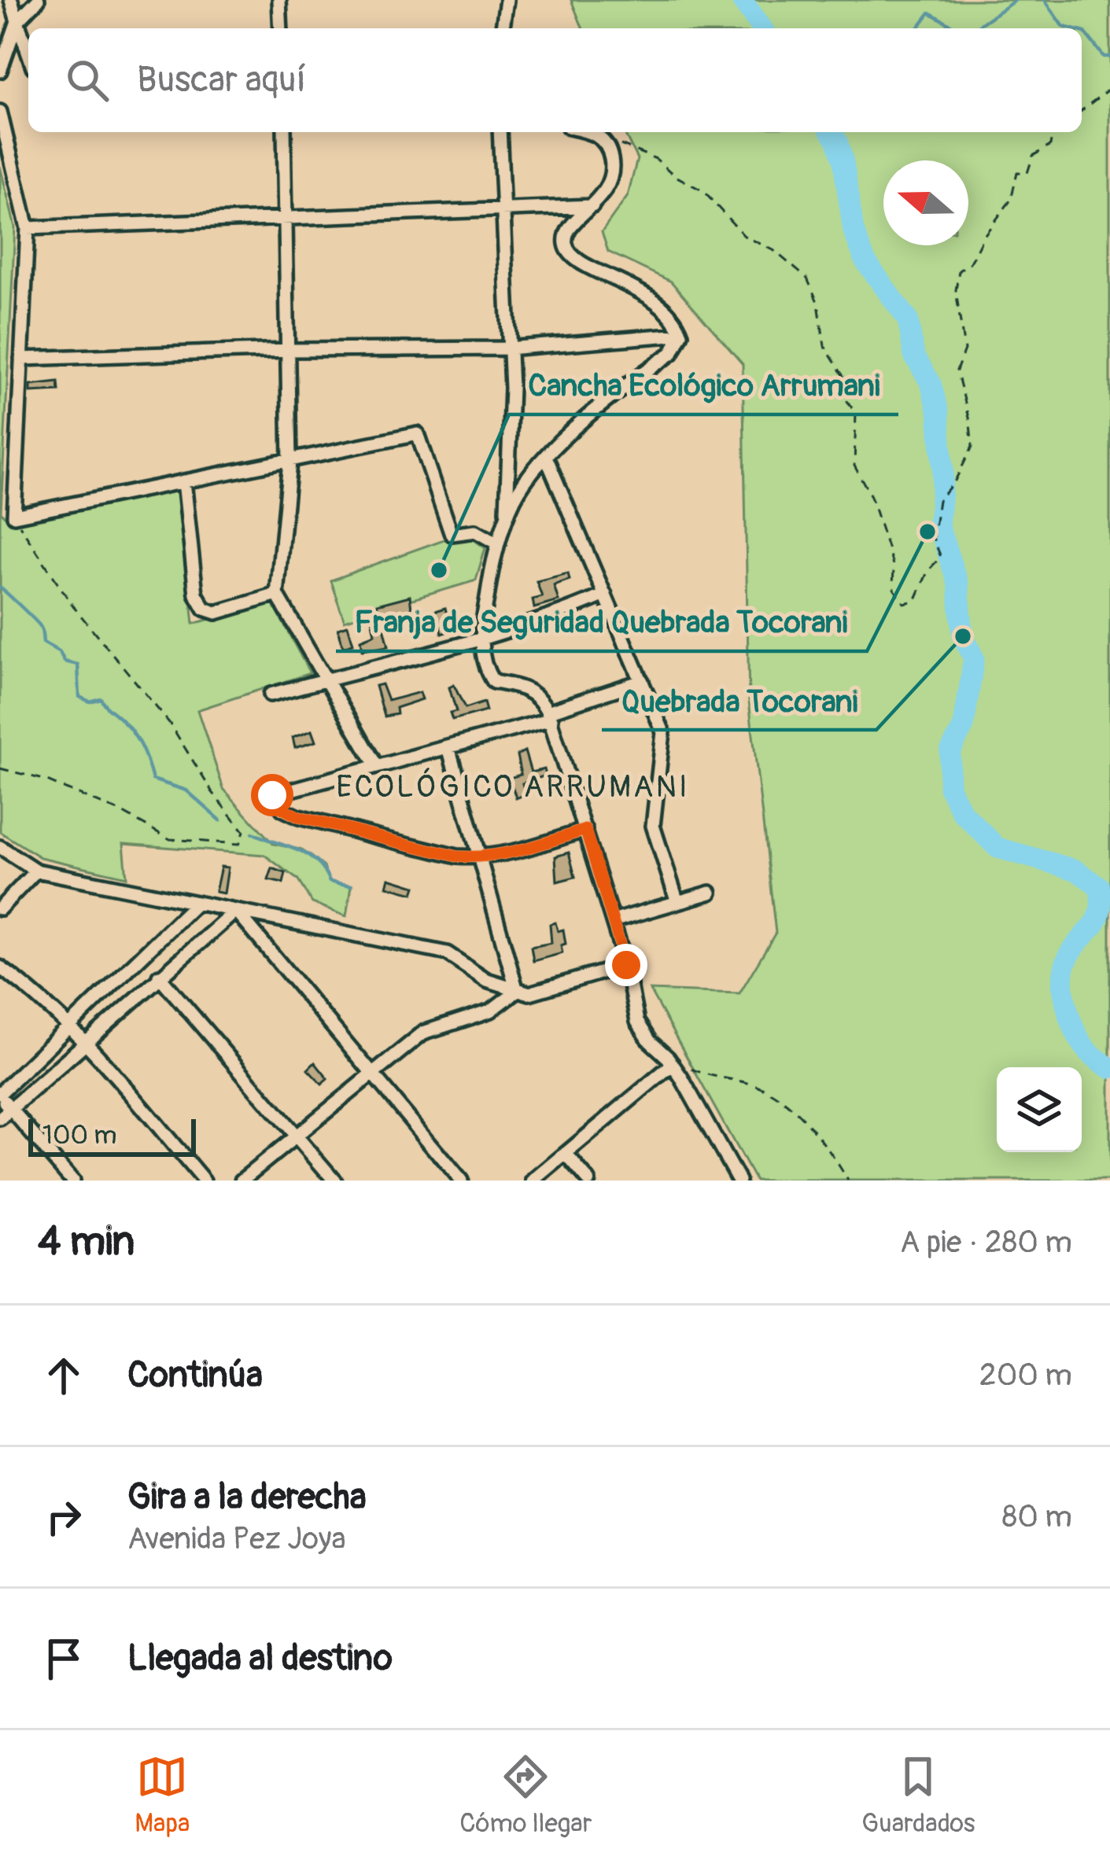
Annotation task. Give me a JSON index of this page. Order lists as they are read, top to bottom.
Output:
{
  "districts": ["ECOLÓGICO ARRUMANI"],
  "places": ["Franja de Seguridad Quebrada Tocorani", "Cancha Ecológico Arrumani", "Quebrada Tocorani"],
  "scale_bar": "100 m",
  "north": "left",
  "page": {
    "search": "Buscar aquí",
    "scale": "100 m",
    "heading": ["4 min", "A pie · 280 m"],
    "list": [
      ["Continúa", "200 m"],
      ["Gira a la derecha", "Avenida Pez Joya", "80 m"],
      "Llegada al destino"
    ],
    "nav": ["Mapa", "Cómo llegar", "Guardados"]
  }
}
